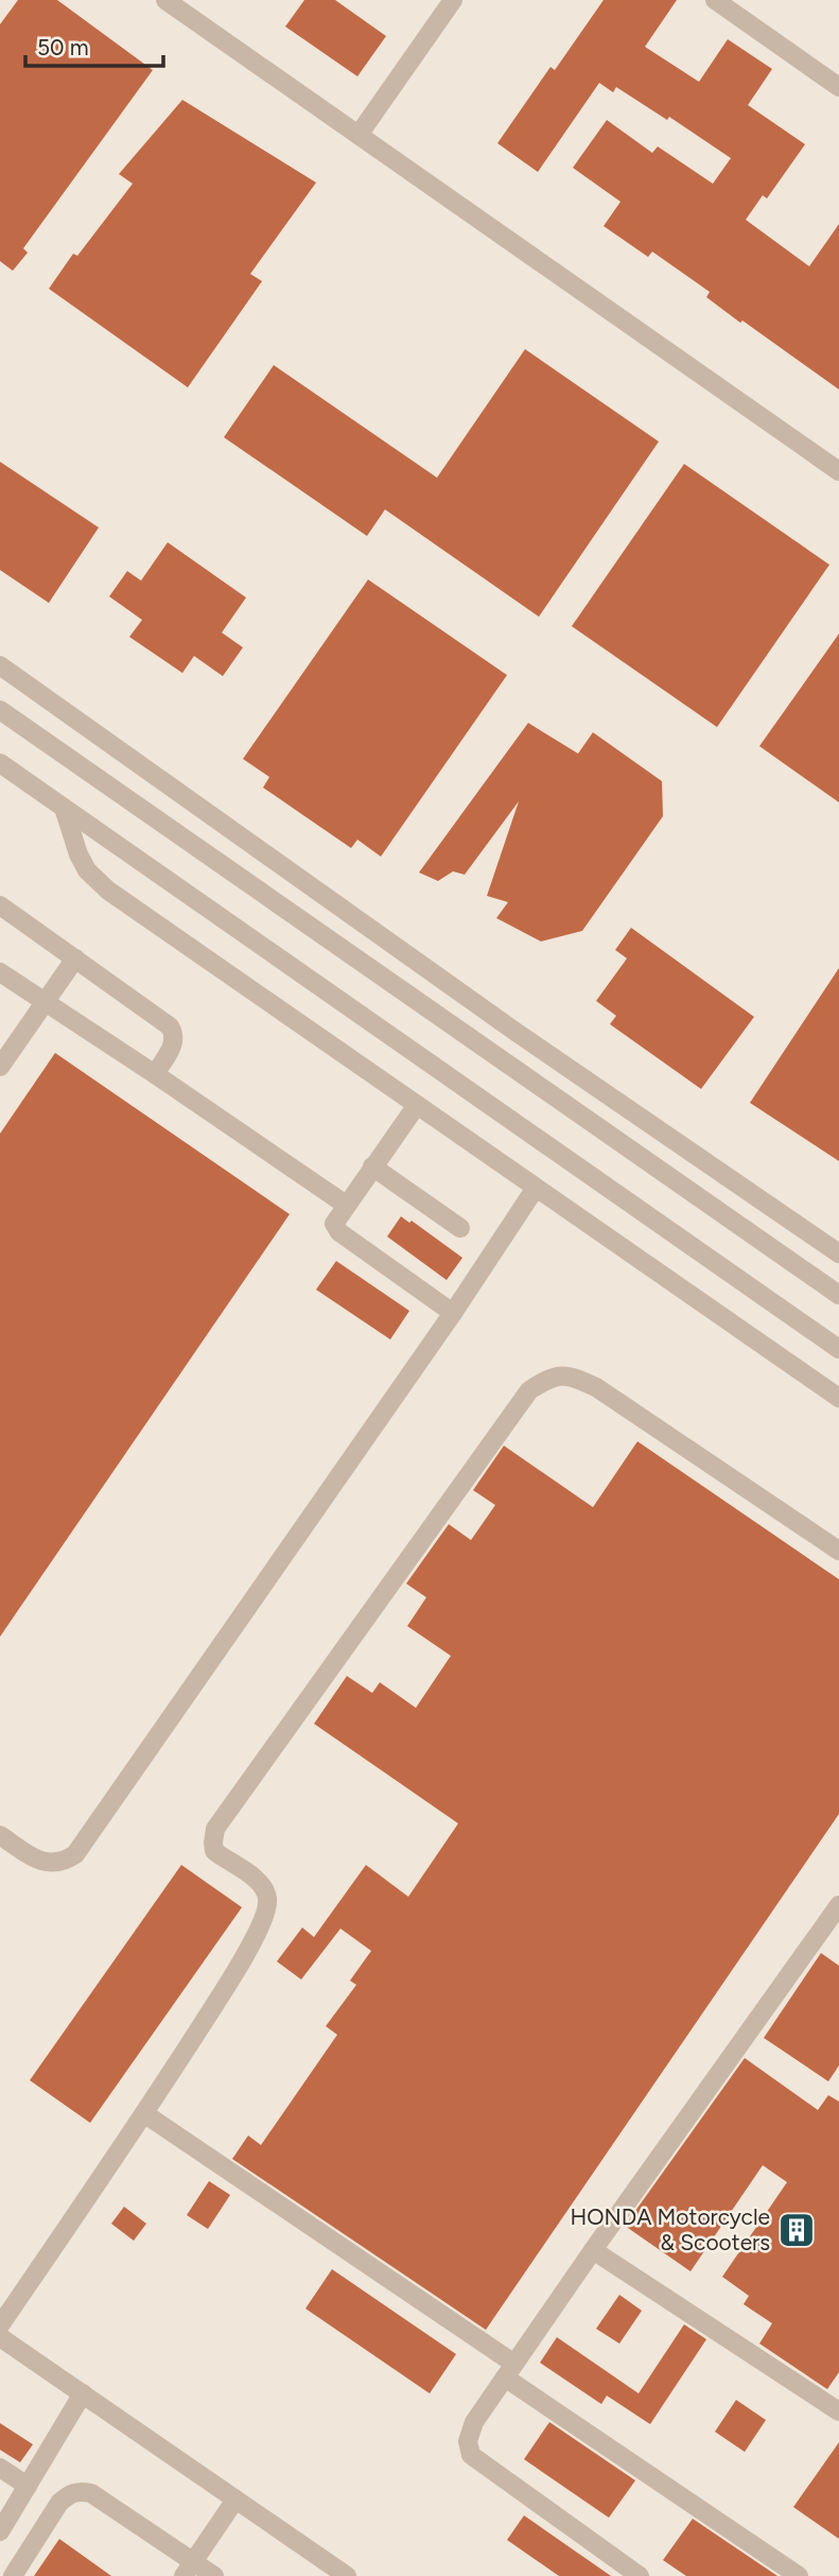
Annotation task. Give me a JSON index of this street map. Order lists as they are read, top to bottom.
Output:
{
  "places": {
    "building": ["HONDA Motorcycle & Scooters"]
  },
  "scale_bar": "50 m"
}
